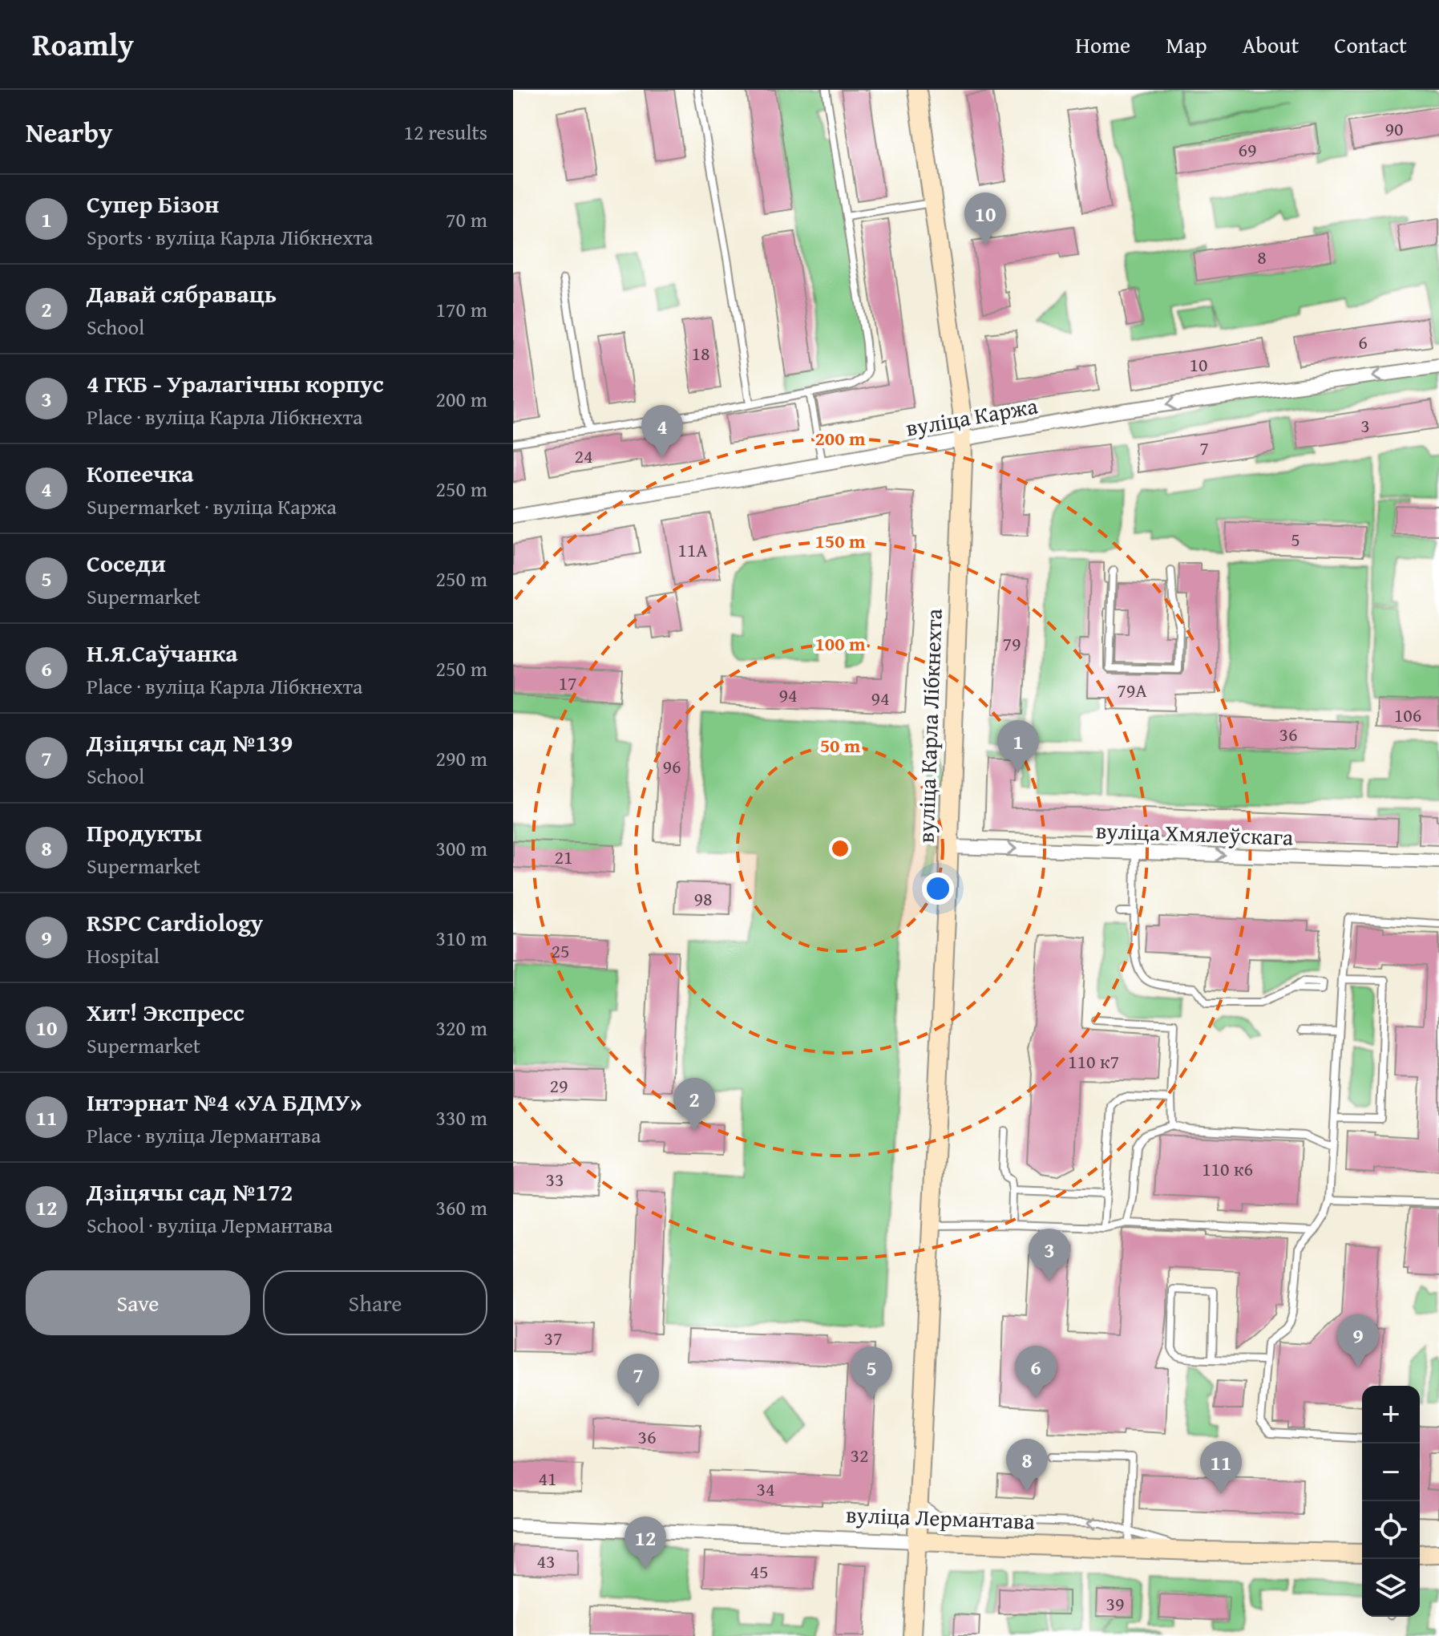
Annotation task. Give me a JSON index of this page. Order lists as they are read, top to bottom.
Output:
{
  "streets": {
    "main road": ["вуліца Карла Лібкнехта", "вуліца Лермантава"],
    "street": ["вуліца Каржа", "вуліца Хмялеўскага"]
  },
  "crossings": [
    ["вуліца Каржа", "вуліца Карла Лібкнехта"],
    ["вуліца Карла Лібкнехта", "вуліца Хмялеўскага"],
    ["вуліца Карла Лібкнехта", "вуліца Лермантава"]
  ],
  "one_way": ["вуліца Каржа", "вуліца Хмялеўскага"],
  "house_numbers": [
    "90",
    "69",
    "8",
    "6",
    "18",
    "10",
    "3",
    "7",
    "24",
    "5",
    "11А",
    "79",
    "17",
    "79А",
    "94",
    "94",
    "106",
    "36",
    "96",
    "21",
    "98",
    "25",
    "110 к7",
    "29",
    "110 к6",
    "33",
    "37",
    "36",
    "32",
    "41",
    "34",
    "43",
    "45",
    "39"
  ],
  "page": {
    "header": "Roamly",
    "nav": [
      "Home",
      "Map",
      "About",
      "Contact"
    ],
    "heading": ["Nearby", "12 results"],
    "list": [
      {
        "mark": "1",
        "name": "Супер Бізон",
        "note": "Sports · вуліца Карла Лібкнехта",
        "value": "70 m"
      },
      {
        "mark": "2",
        "name": "Давай сябраваць",
        "note": "School",
        "value": "170 m"
      },
      {
        "mark": "3",
        "name": "4 ГКБ - Уралагічны корпус",
        "note": "Place · вуліца Карла Лібкнехта",
        "value": "200 m"
      },
      {
        "mark": "4",
        "name": "Копеечка",
        "note": "Supermarket · вуліца Каржа",
        "value": "250 m"
      },
      {
        "mark": "5",
        "name": "Соседи",
        "note": "Supermarket",
        "value": "250 m"
      },
      {
        "mark": "6",
        "name": "Н.Я.Саўчанка",
        "note": "Place · вуліца Карла Лібкнехта",
        "value": "250 m"
      },
      {
        "mark": "7",
        "name": "Дзіцячы сад №139",
        "note": "School",
        "value": "290 m"
      },
      {
        "mark": "8",
        "name": "Продукты",
        "note": "Supermarket",
        "value": "300 m"
      },
      {
        "mark": "9",
        "name": "RSPC Cardiology",
        "note": "Hospital",
        "value": "310 m"
      },
      {
        "mark": "10",
        "name": "Хит! Экспресс",
        "note": "Supermarket",
        "value": "320 m"
      },
      {
        "mark": "11",
        "name": "Інтэрнат №4 «УА БДМУ»",
        "note": "Place · вуліца Лермантава",
        "value": "330 m"
      },
      {
        "mark": "12",
        "name": "Дзіцячы сад №172",
        "note": "School · вуліца Лермантава",
        "value": "360 m"
      }
    ],
    "pins": [
      "10",
      "4",
      "1",
      "2",
      "3",
      "9",
      "6",
      "5",
      "7",
      "8",
      "11",
      "12"
    ],
    "buttons": ["Save", "Share"],
    "map_buttons": ["+", "−"]
  },
  "rings": [
    "200 m",
    "150 m",
    "100 m",
    "50 m"
  ]
}
